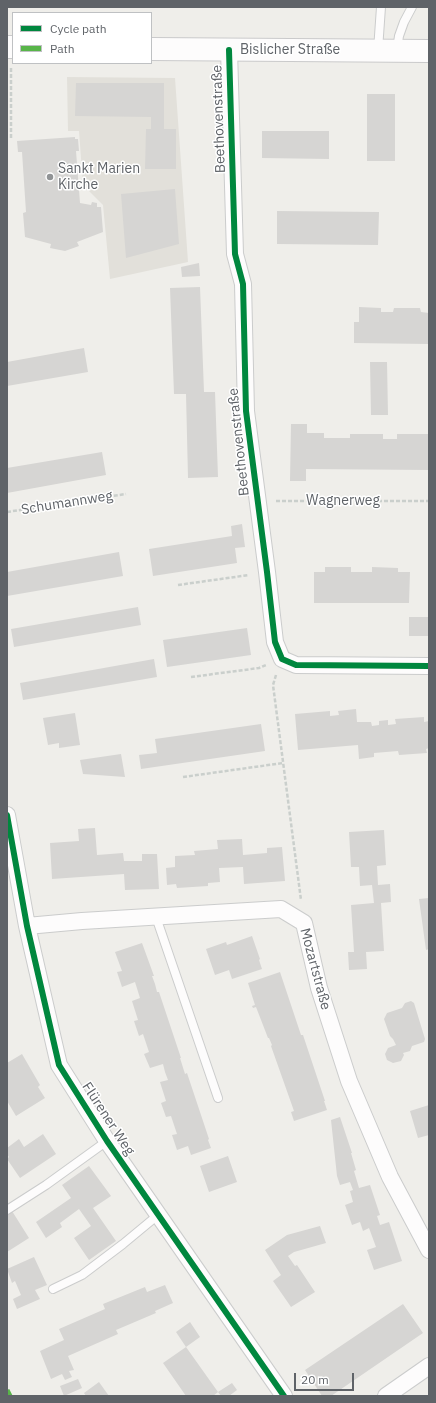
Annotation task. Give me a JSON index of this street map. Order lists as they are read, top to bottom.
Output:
{
  "streets": {
    "street": [
      "Bislicher Straße",
      "Beethovenstraße",
      "Mozartstraße",
      "Flürener Weg"
    ],
    "path": ["Wagnerweg", "Schumannweg"]
  },
  "crossings": [
    ["Bislicher Straße", "Beethovenstraße"],
    ["Beethovenstraße", "Wagnerweg"],
    ["Mozartstraße", "Flürener Weg"]
  ],
  "places": ["Sankt Marien Kirche"],
  "legend": ["Cycle path", "Path"],
  "scale_bar": "20 m"
}
